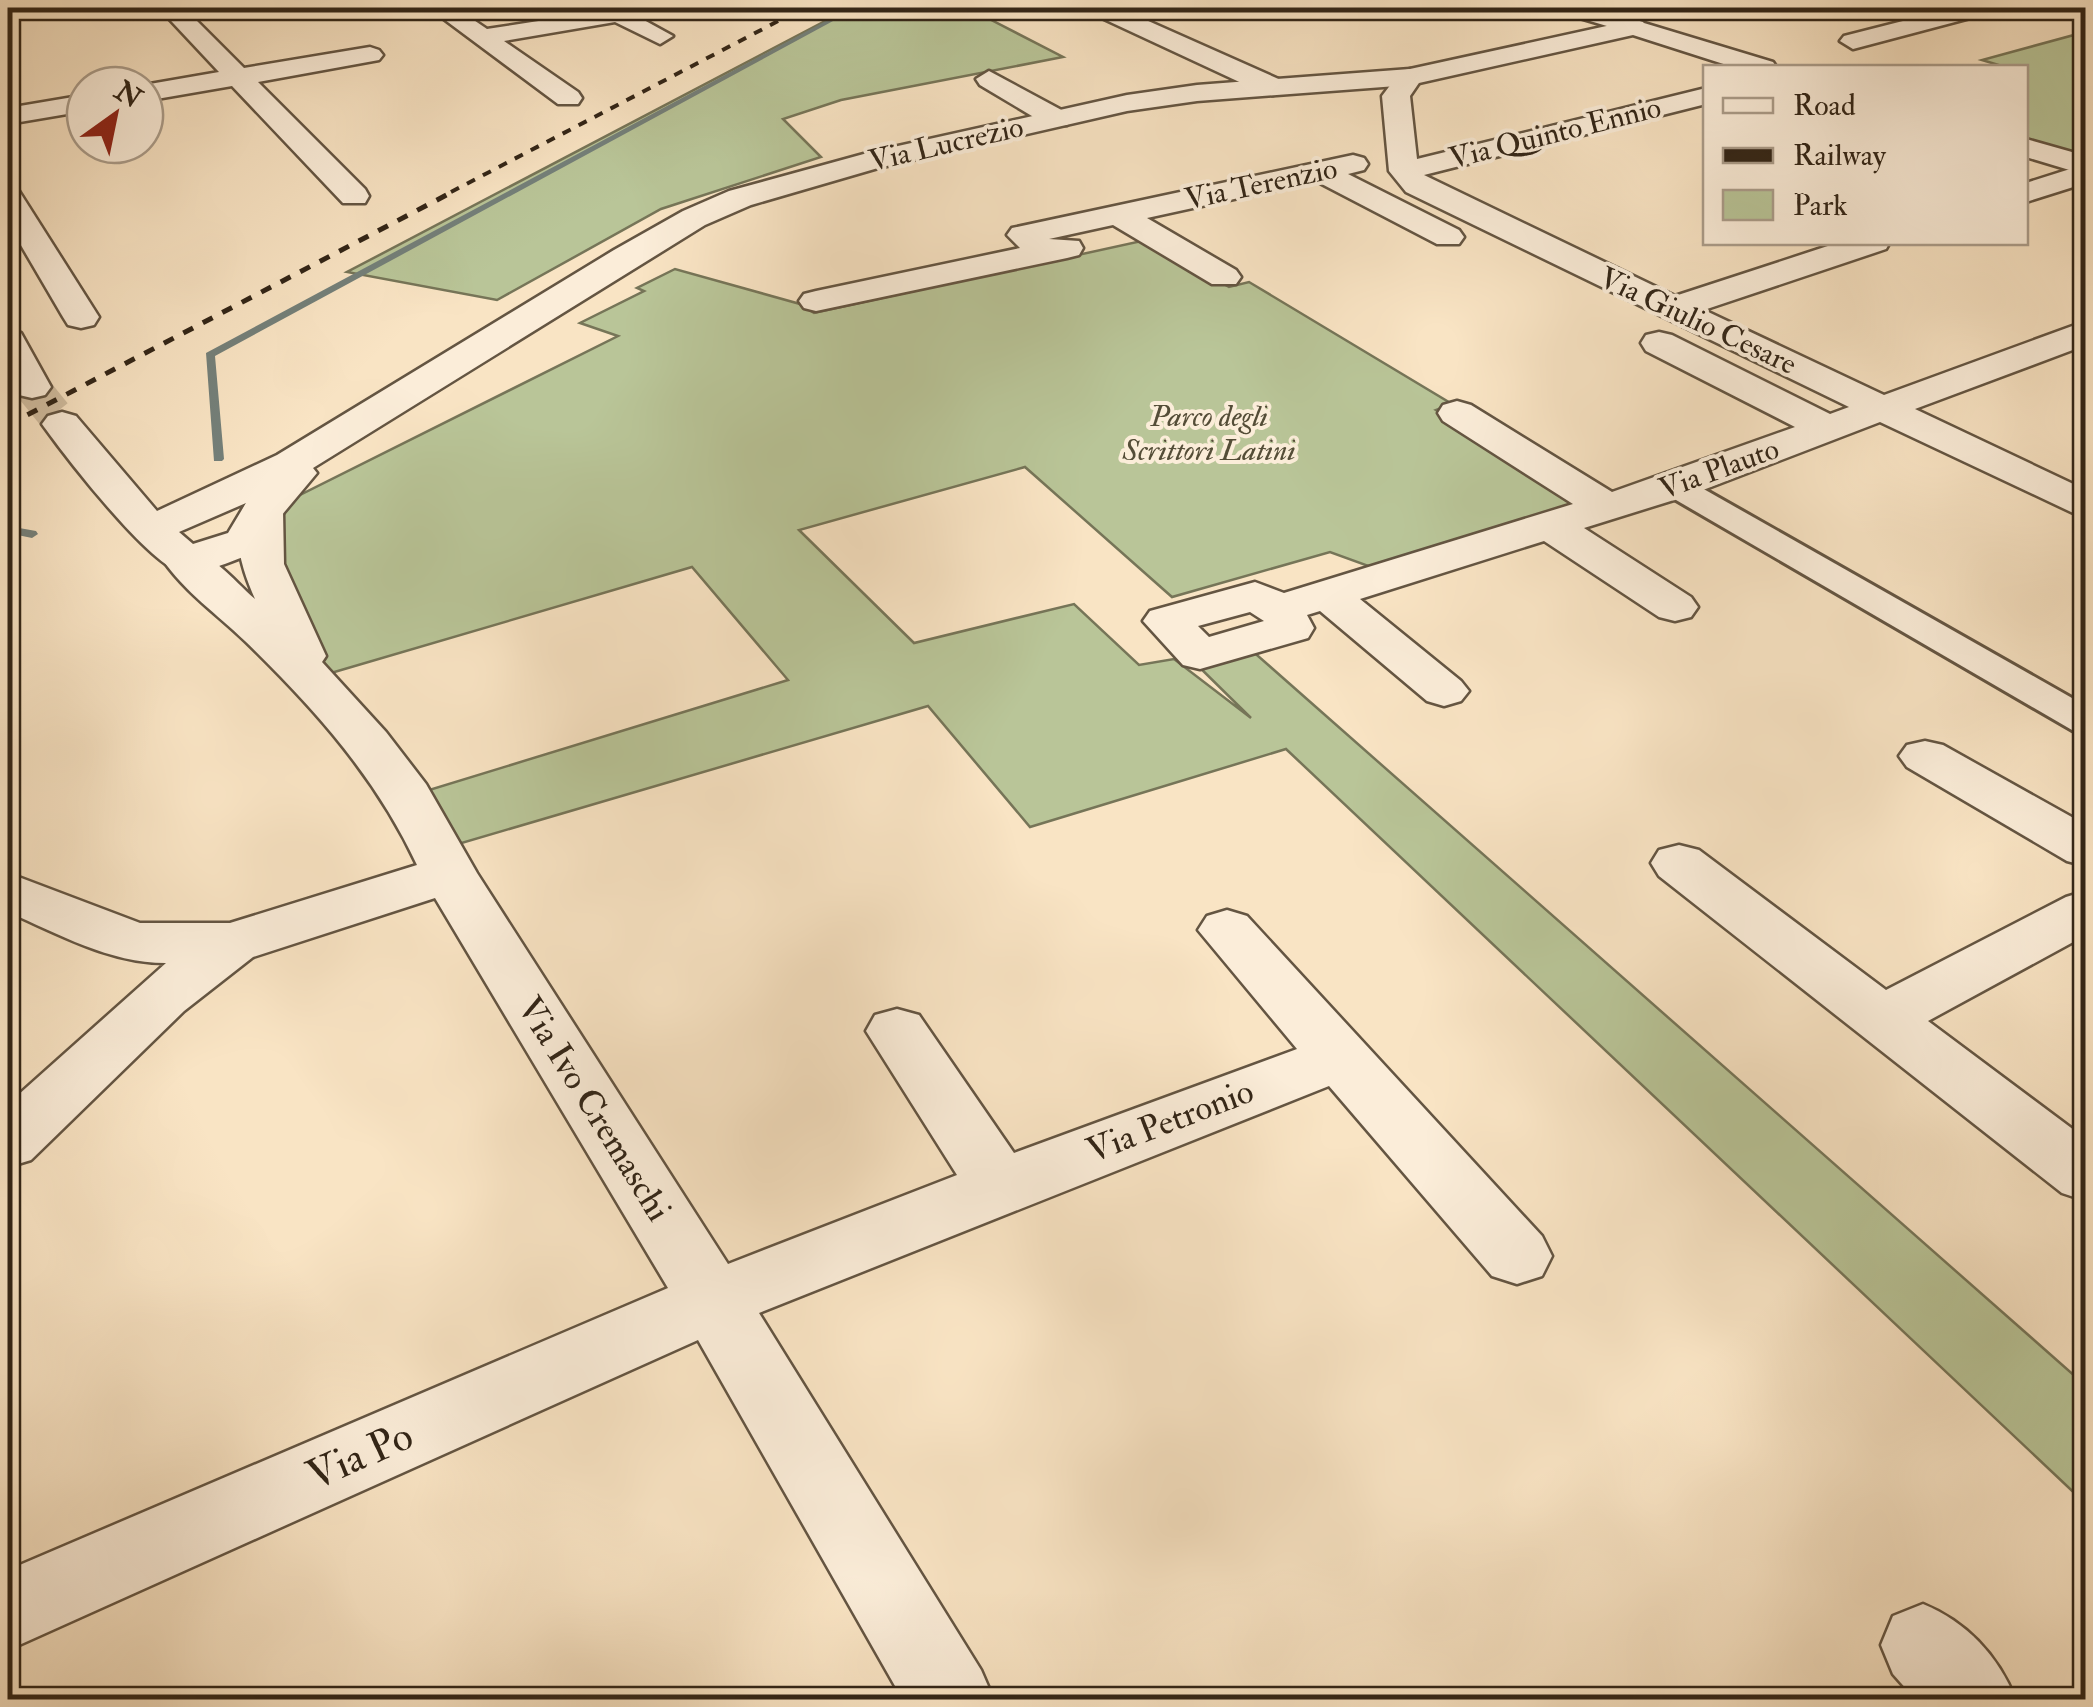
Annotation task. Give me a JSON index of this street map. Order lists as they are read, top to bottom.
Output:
{
  "streets": {
    "street": [
      "Via Quinto Ennio",
      "Via Lucrezio",
      "Via Terenzio",
      "Via Giulio Cesare",
      "Via Plauto",
      "Via Ivo Cremaschi",
      "Via Petronio",
      "Via Po"
    ]
  },
  "crossings": [
    ["Via Quinto Ennio", "Via Terenzio"],
    ["Via Quinto Ennio", "Via Giulio Cesare"],
    ["Via Lucrezio", "Via Ivo Cremaschi"],
    ["Via Terenzio", "Via Giulio Cesare"],
    ["Via Giulio Cesare", "Via Plauto"],
    ["Via Ivo Cremaschi", "Via Petronio"],
    ["Via Ivo Cremaschi", "Via Po"],
    ["Via Petronio", "Via Po"]
  ],
  "parks": ["Parco degli Scrittori Latini"],
  "legend": ["Road", "Railway", "Park"],
  "north": "top right"
}
